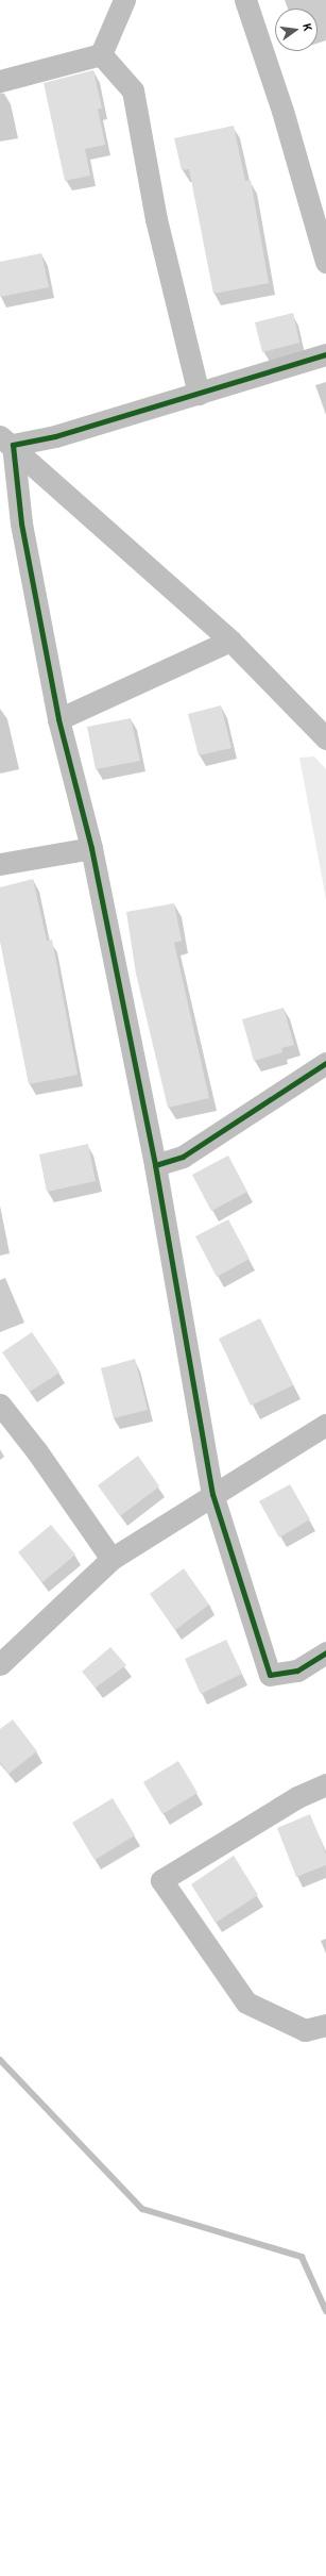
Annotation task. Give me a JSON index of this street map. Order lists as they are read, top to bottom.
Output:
{
  "north": "right"
}
